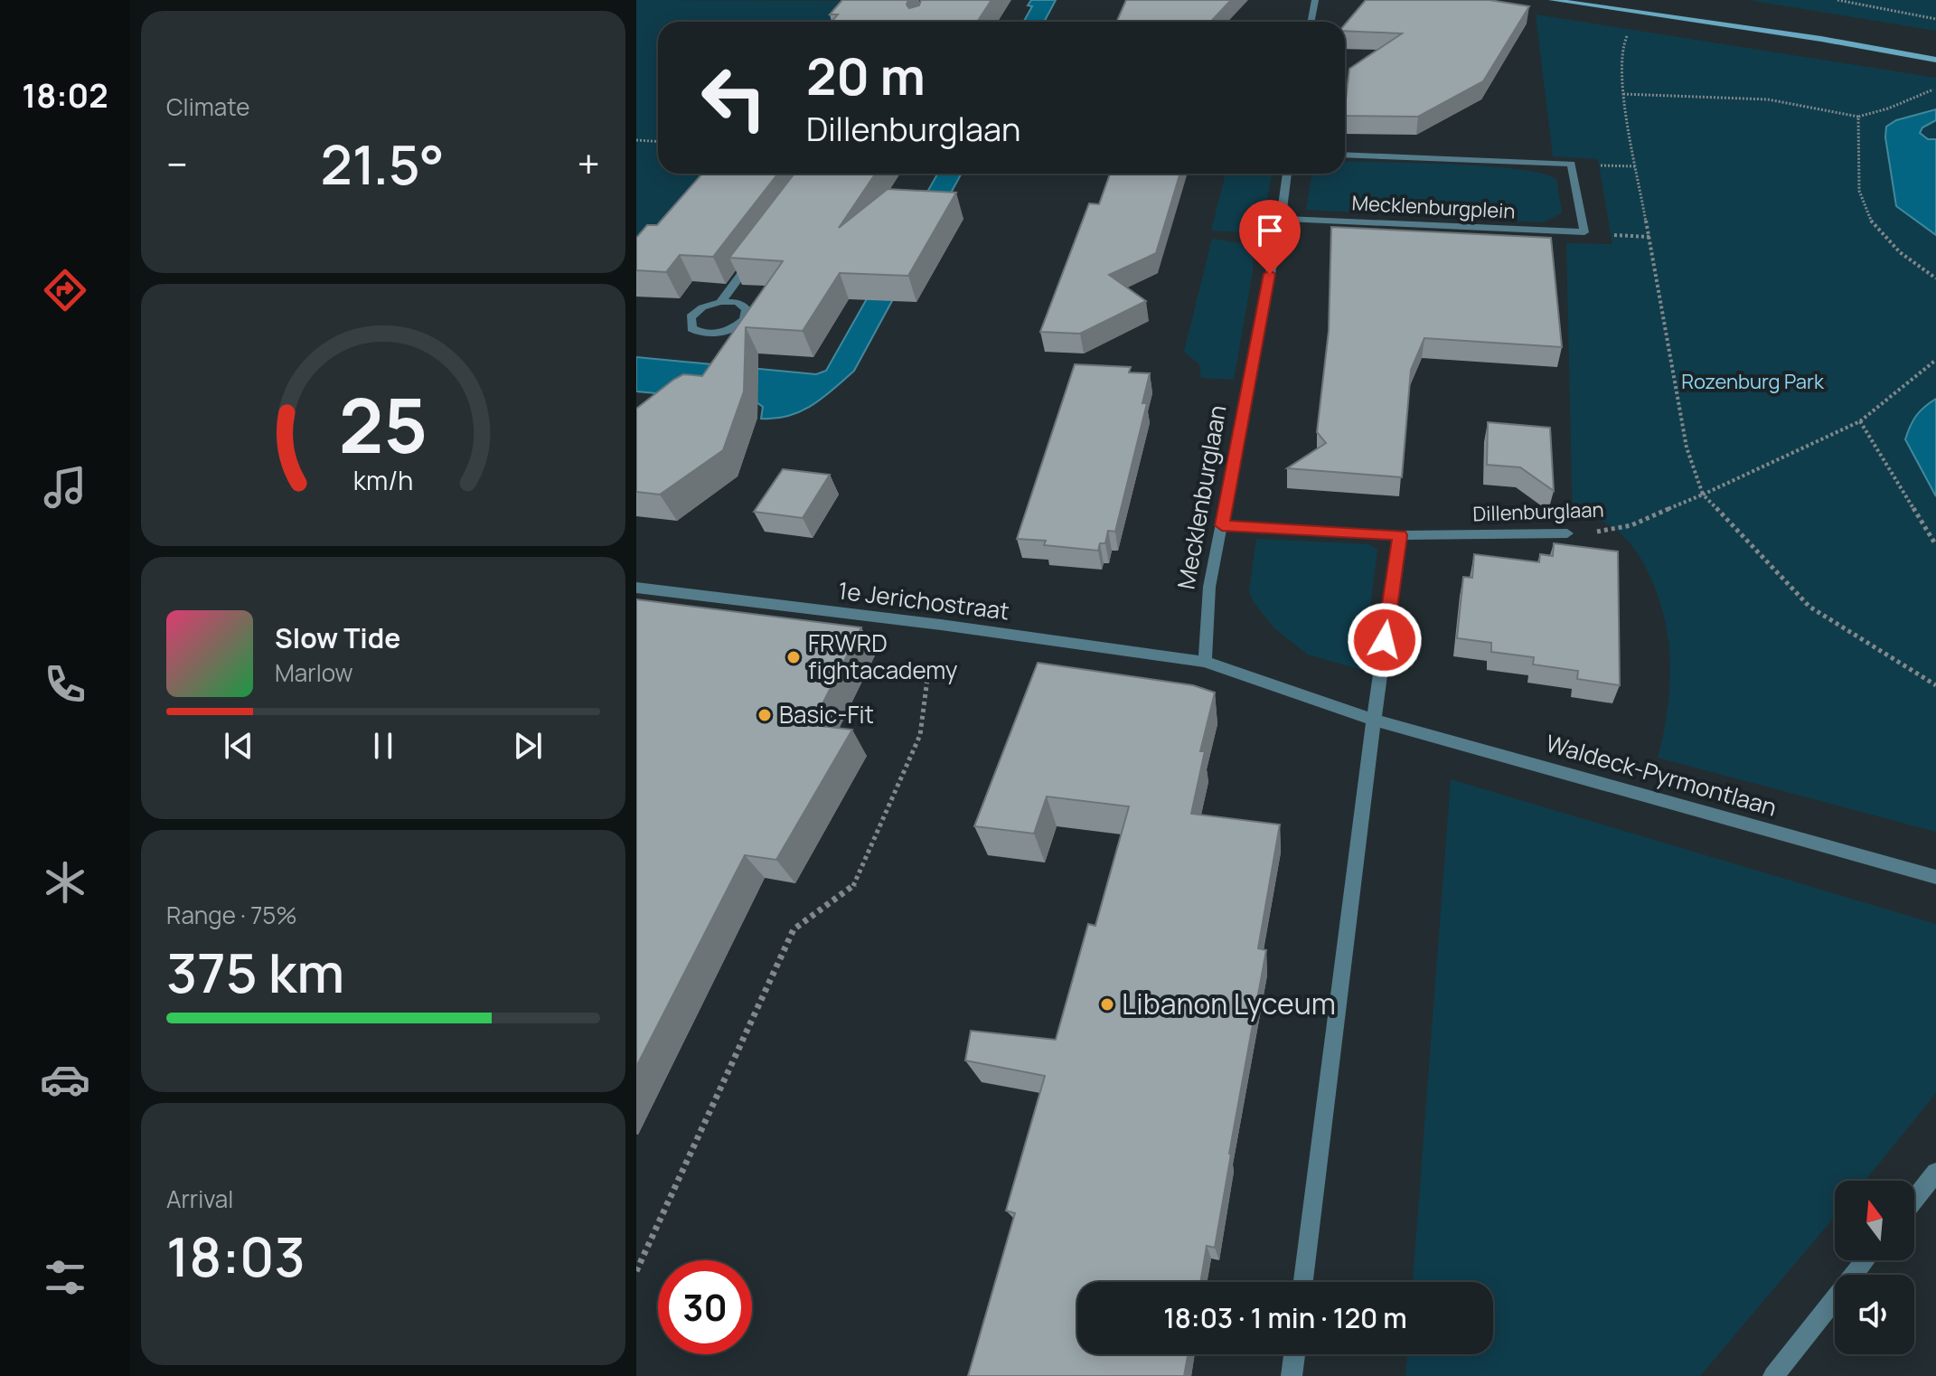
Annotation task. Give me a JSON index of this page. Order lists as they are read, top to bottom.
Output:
{
  "streets": {
    "street": [
      "Mecklenburgplein",
      "Mecklenburglaan",
      "Dillenburglaan",
      "1e Jerichostraat",
      "Waldeck-Pyrmontlaan"
    ]
  },
  "crossings": [
    ["Mecklenburgplein", "Mecklenburglaan"],
    ["Mecklenburglaan", "Dillenburglaan"],
    ["Mecklenburglaan", "1e Jerichostraat"]
  ],
  "parks": ["Rozenburg Park"],
  "places": ["FRWRD fightacademy", "Basic-Fit", "Libanon Lyceum"],
  "north": "top",
  "page": {
    "tabs": "18:02",
    "tile": [
      "Climate",
      ["Range · 75%", "375 km"],
      ["Arrival", "18:03"]
    ],
    "turn": ["20 m", "Dillenburglaan"],
    "heat": ["−", "21.5°", "+"],
    "song": ["Slow Tide", "Marlow"],
    "limit": "30",
    "trip": "18:03 · 1 min · 120 m",
    "gauge": ["25", "km/h"]
  }
}
